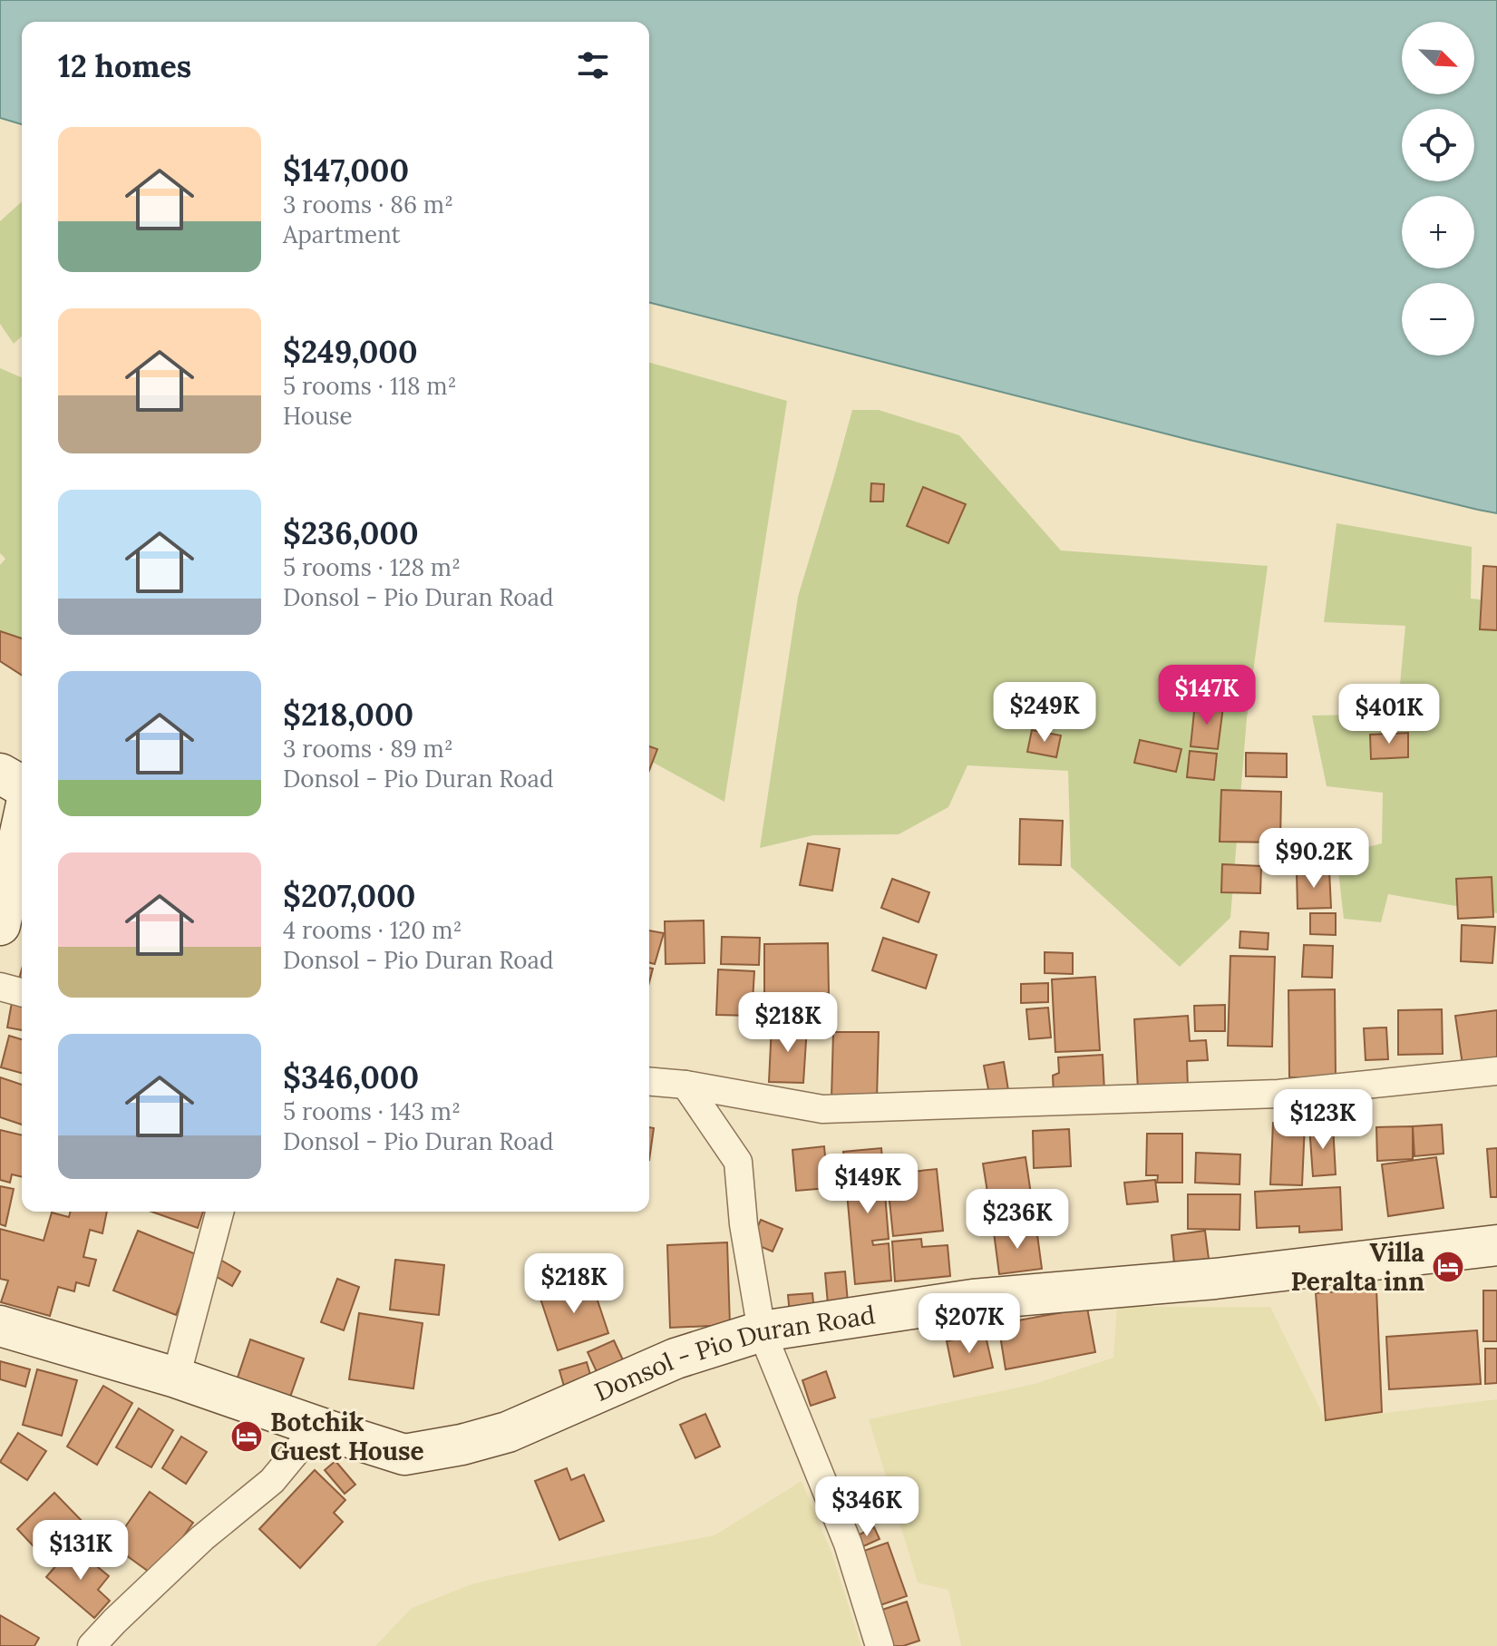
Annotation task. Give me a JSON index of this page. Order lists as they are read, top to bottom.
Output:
{
  "streets": {
    "main road": ["Donsol - Pio Duran Road"]
  },
  "places": {
    "hotel": ["Villa Peralta inn", "Botchik Guest House"]
  },
  "north": "bottom right",
  "page": {
    "map_buttons": ["+", "−"],
    "heading": "12 homes",
    "list": [
      {
        "name": "$147,000",
        "note": "3 rooms · 86 m² · Apartment"
      },
      {
        "name": "$249,000",
        "note": "5 rooms · 118 m² · House"
      },
      {
        "name": "$236,000",
        "note": "5 rooms · 128 m² · Donsol - Pio Duran Road"
      },
      {
        "name": "$218,000",
        "note": "3 rooms · 89 m² · Donsol - Pio Duran Road"
      },
      {
        "name": "$207,000",
        "note": "4 rooms · 120 m² · Donsol - Pio Duran Road"
      },
      {
        "name": "$346,000",
        "note": "5 rooms · 143 m² · Donsol - Pio Duran Road"
      }
    ],
    "price": [
      "$147K",
      "$249K",
      "$401K",
      "$90.2K",
      "$218K",
      "$123K",
      "$149K",
      "$236K",
      "$218K",
      "$207K",
      "$346K",
      "$131K"
    ]
  }
}
